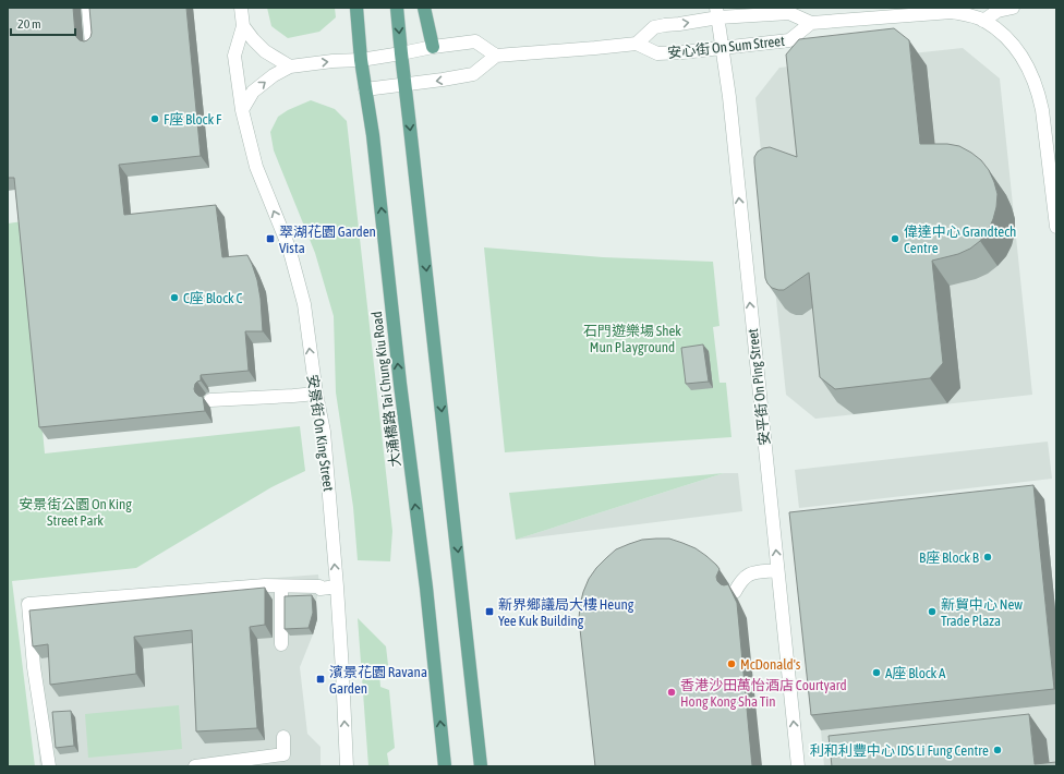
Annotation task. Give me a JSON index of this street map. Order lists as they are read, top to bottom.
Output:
{
  "streets": {
    "main road": ["大涌橋路 Tai Chung Kiu Road"],
    "street": ["安心街 On Sum Street", "安平街 On Ping Street", "安景街 On King Street"]
  },
  "crossings": [
    ["安心街 On Sum Street", "安平街 On Ping Street"]
  ],
  "one_way": ["安平街 On Ping Street", "安景街 On King Street"],
  "parks": ["石門遊樂場 Shek Mun Playground", "安景街公園 On King Street Park"],
  "places": {
    "other": [
      "F座 Block F",
      "偉達中心 Grandtech Centre",
      "C座 Block C",
      "B座 Block B",
      "新貿中心 New Trade Plaza",
      "McDonald's",
      "A座 Block A",
      "香港沙田萬怡酒店 Courtyard Hong Kong Sha Tin",
      "利和利豐中心 IDS Li Fung Centre"
    ],
    "transit": ["翠湖花園 Garden Vista", "新界鄉議局大樓 Heung Yee Kuk Building", "濱景花園 Ravana Garden"]
  },
  "scale_bar": "20 m"
}
